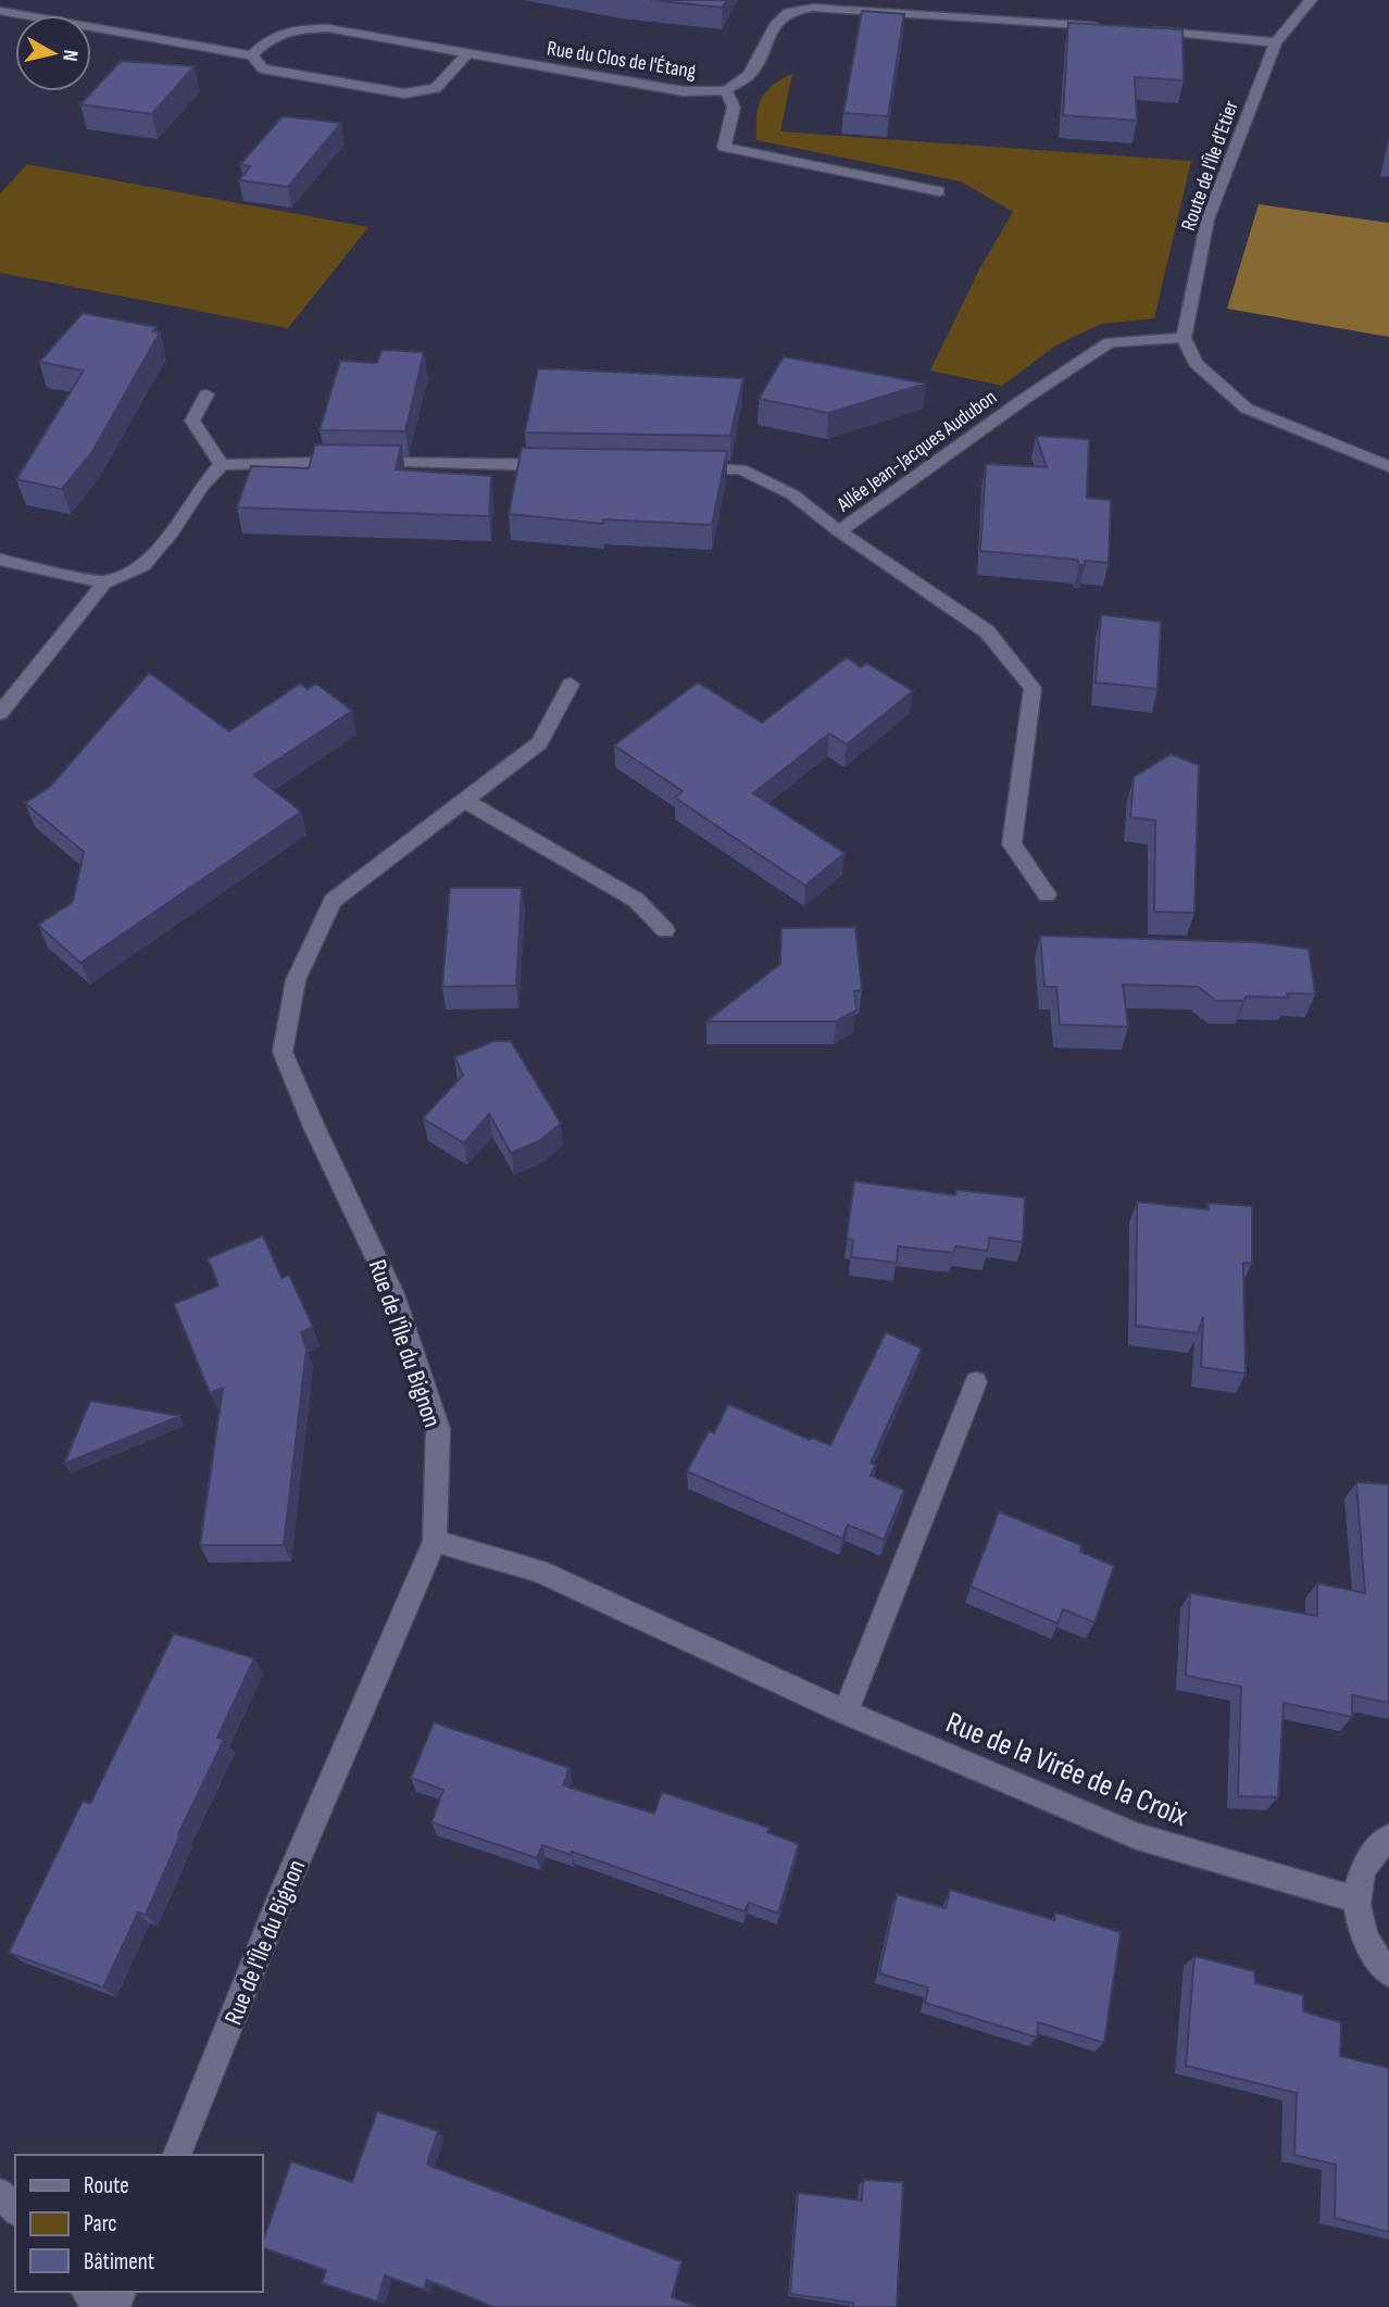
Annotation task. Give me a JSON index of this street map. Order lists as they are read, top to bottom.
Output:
{
  "streets": {
    "street": [
      "Rue du Clos de l'Étang",
      "Route de l'Île d'Etier",
      "Allée Jean-Jacques Audubon",
      "Rue de l'Île du Bignon",
      "Rue de la Virée de la Croix"
    ]
  },
  "crossings": [
    ["Route de l'Île d'Etier", "Allée Jean-Jacques Audubon"],
    ["Rue de l'Île du Bignon", "Rue de la Virée de la Croix"]
  ],
  "legend": ["Route", "Parc", "Bâtiment"],
  "north": "right"
}
